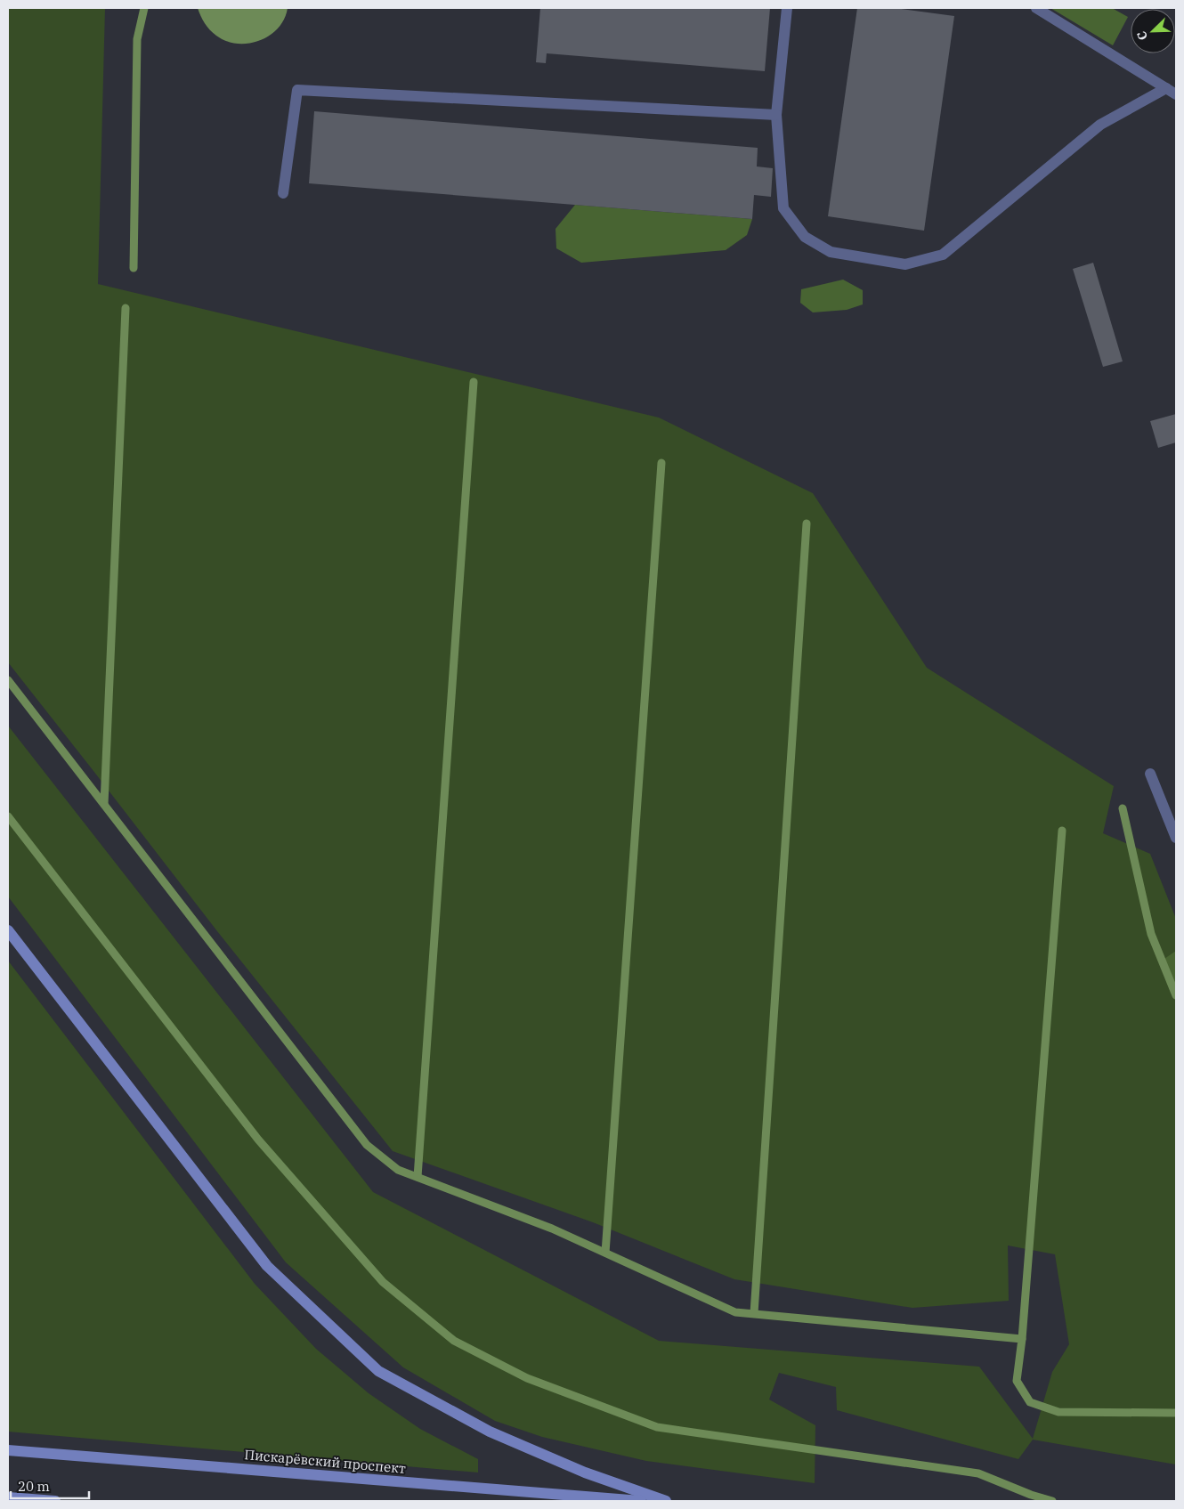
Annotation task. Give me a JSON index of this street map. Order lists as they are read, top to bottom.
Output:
{
  "streets": {
    "main road": ["Пискарёвский проспект"]
  },
  "scale_bar": "20 m",
  "north": "bottom left"
}
